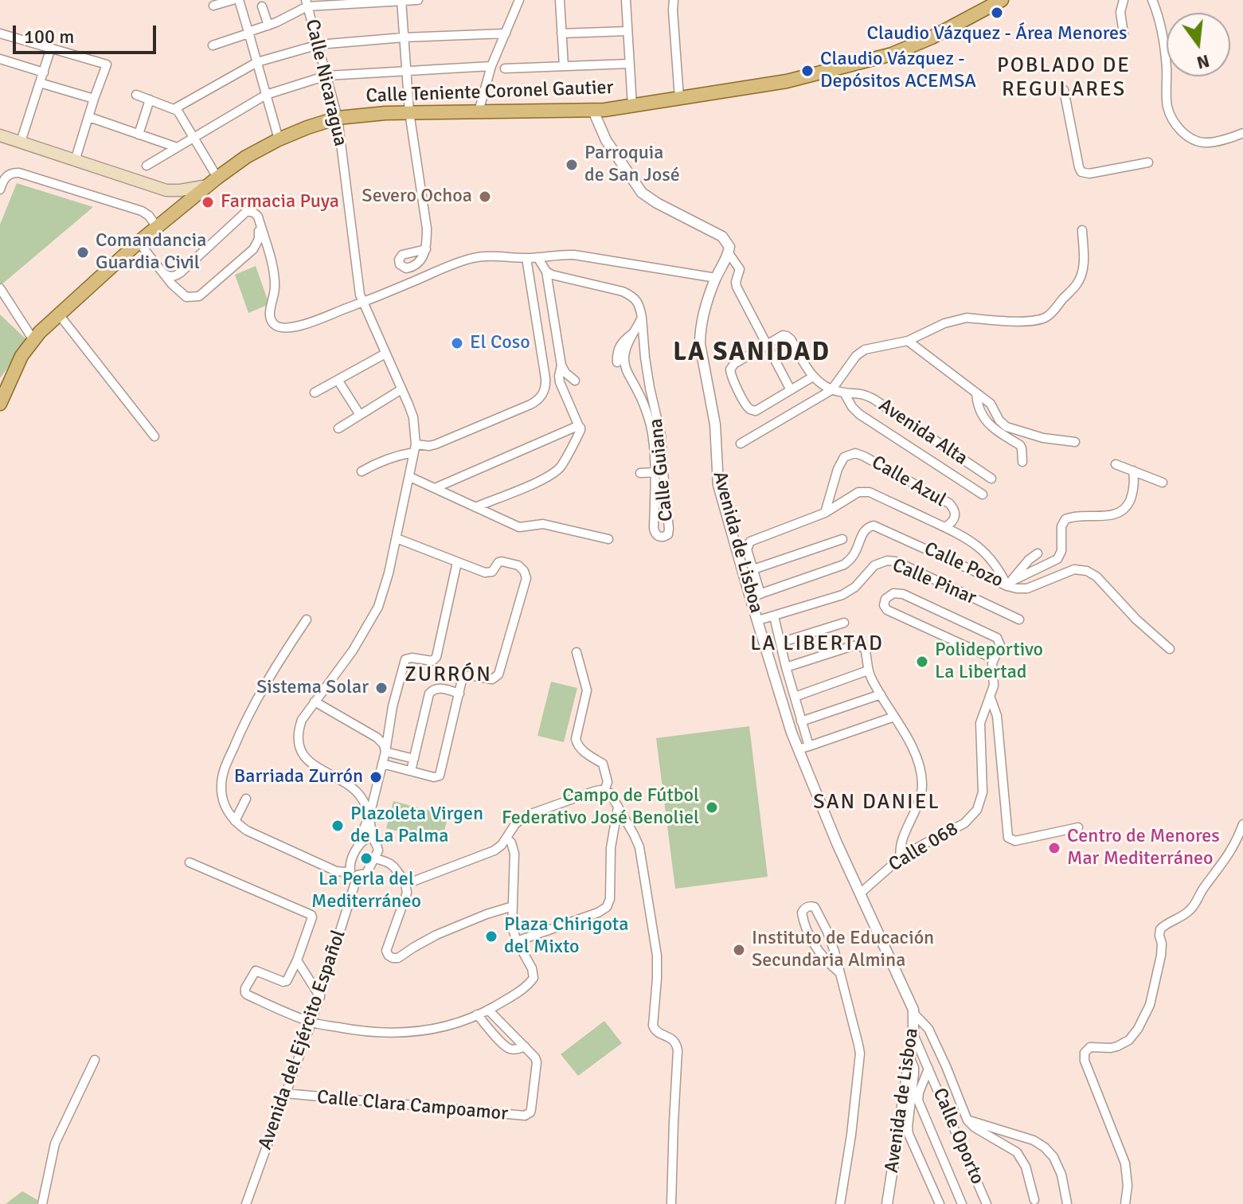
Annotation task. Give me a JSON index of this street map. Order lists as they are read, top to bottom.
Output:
{
  "streets": {
    "main road": ["Calle Teniente Coronel Gautier"],
    "street": [
      "Calle Nicaragua",
      "Avenida Alta",
      "Calle Guiana",
      "Calle Azul",
      "Avenida de Lisboa",
      "Calle Pozo",
      "Calle Pinar",
      "Calle 068",
      "Avenida del Ejército Español",
      "Calle Clara Campoamor",
      "Calle Oporto"
    ]
  },
  "crossings": [
    ["Calle Nicaragua", "Calle Teniente Coronel Gautier"],
    ["Avenida de Lisboa", "Calle Pozo"],
    ["Avenida de Lisboa", "Calle 068"],
    ["Avenida de Lisboa", "Calle Oporto"],
    ["Avenida del Ejército Español", "Calle Clara Campoamor"]
  ],
  "districts": [
    "POBLADO DE REGULARES",
    "LA SANIDAD",
    "LA LIBERTAD",
    "ZURRÓN",
    "SAN DANIEL"
  ],
  "places": [
    "Claudio Vázquez - Área Menores",
    "Claudio Vázquez - Depósitos ACEMSA",
    "Parroquia de San José",
    "Severo Ochoa",
    "Farmacia Puya",
    "Comandancia Guardia Civil",
    "El Coso",
    "Polideportivo La Libertad",
    "Sistema Solar",
    "Barriada Zurrón",
    "Campo de Fútbol Federativo José Benoliel",
    "Plazoleta Virgen de La Palma",
    "Centro de Menores Mar Mediterráneo",
    "La Perla del Mediterráneo",
    "Plaza Chirigota del Mixto",
    "Instituto de Educación Secundaria Almina"
  ],
  "scale_bar": "100 m",
  "north": "bottom"
}
